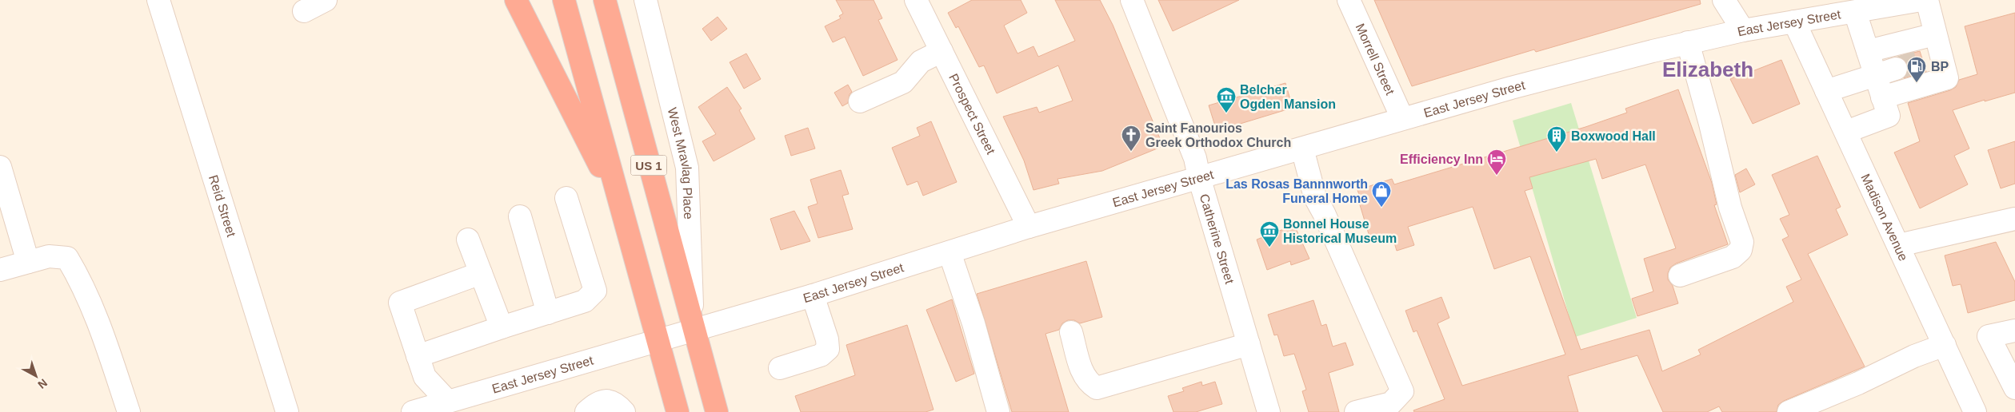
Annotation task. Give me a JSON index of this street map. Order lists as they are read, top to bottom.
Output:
{
  "streets": {
    "highway": ["US 1"],
    "street": [
      "East Jersey Street",
      "Morrell Street",
      "Prospect Street",
      "West Mravlag Place",
      "Reid Street",
      "Madison Avenue",
      "Catherine Street"
    ]
  },
  "crossings": [
    ["East Jersey Street", "Morrell Street"],
    ["East Jersey Street", "Prospect Street"],
    ["East Jersey Street", "West Mravlag Place"],
    ["East Jersey Street", "US 1"],
    ["East Jersey Street", "Madison Avenue"],
    ["East Jersey Street", "Catherine Street"],
    ["West Mravlag Place", "US 1"]
  ],
  "districts": ["Elizabeth"],
  "places": {
    "fuel station": ["BP"],
    "museum": ["Belcher Ogden Mansion", "Bonnel House Historical Museum"],
    "church": ["Saint Fanourios Greek Orthodox Church"],
    "building": ["Boxwood Hall"],
    "hotel": ["Efficiency Inn"],
    "shop": ["Las Rosas Bannnworth Funeral Home"]
  },
  "north": "bottom right"
}
